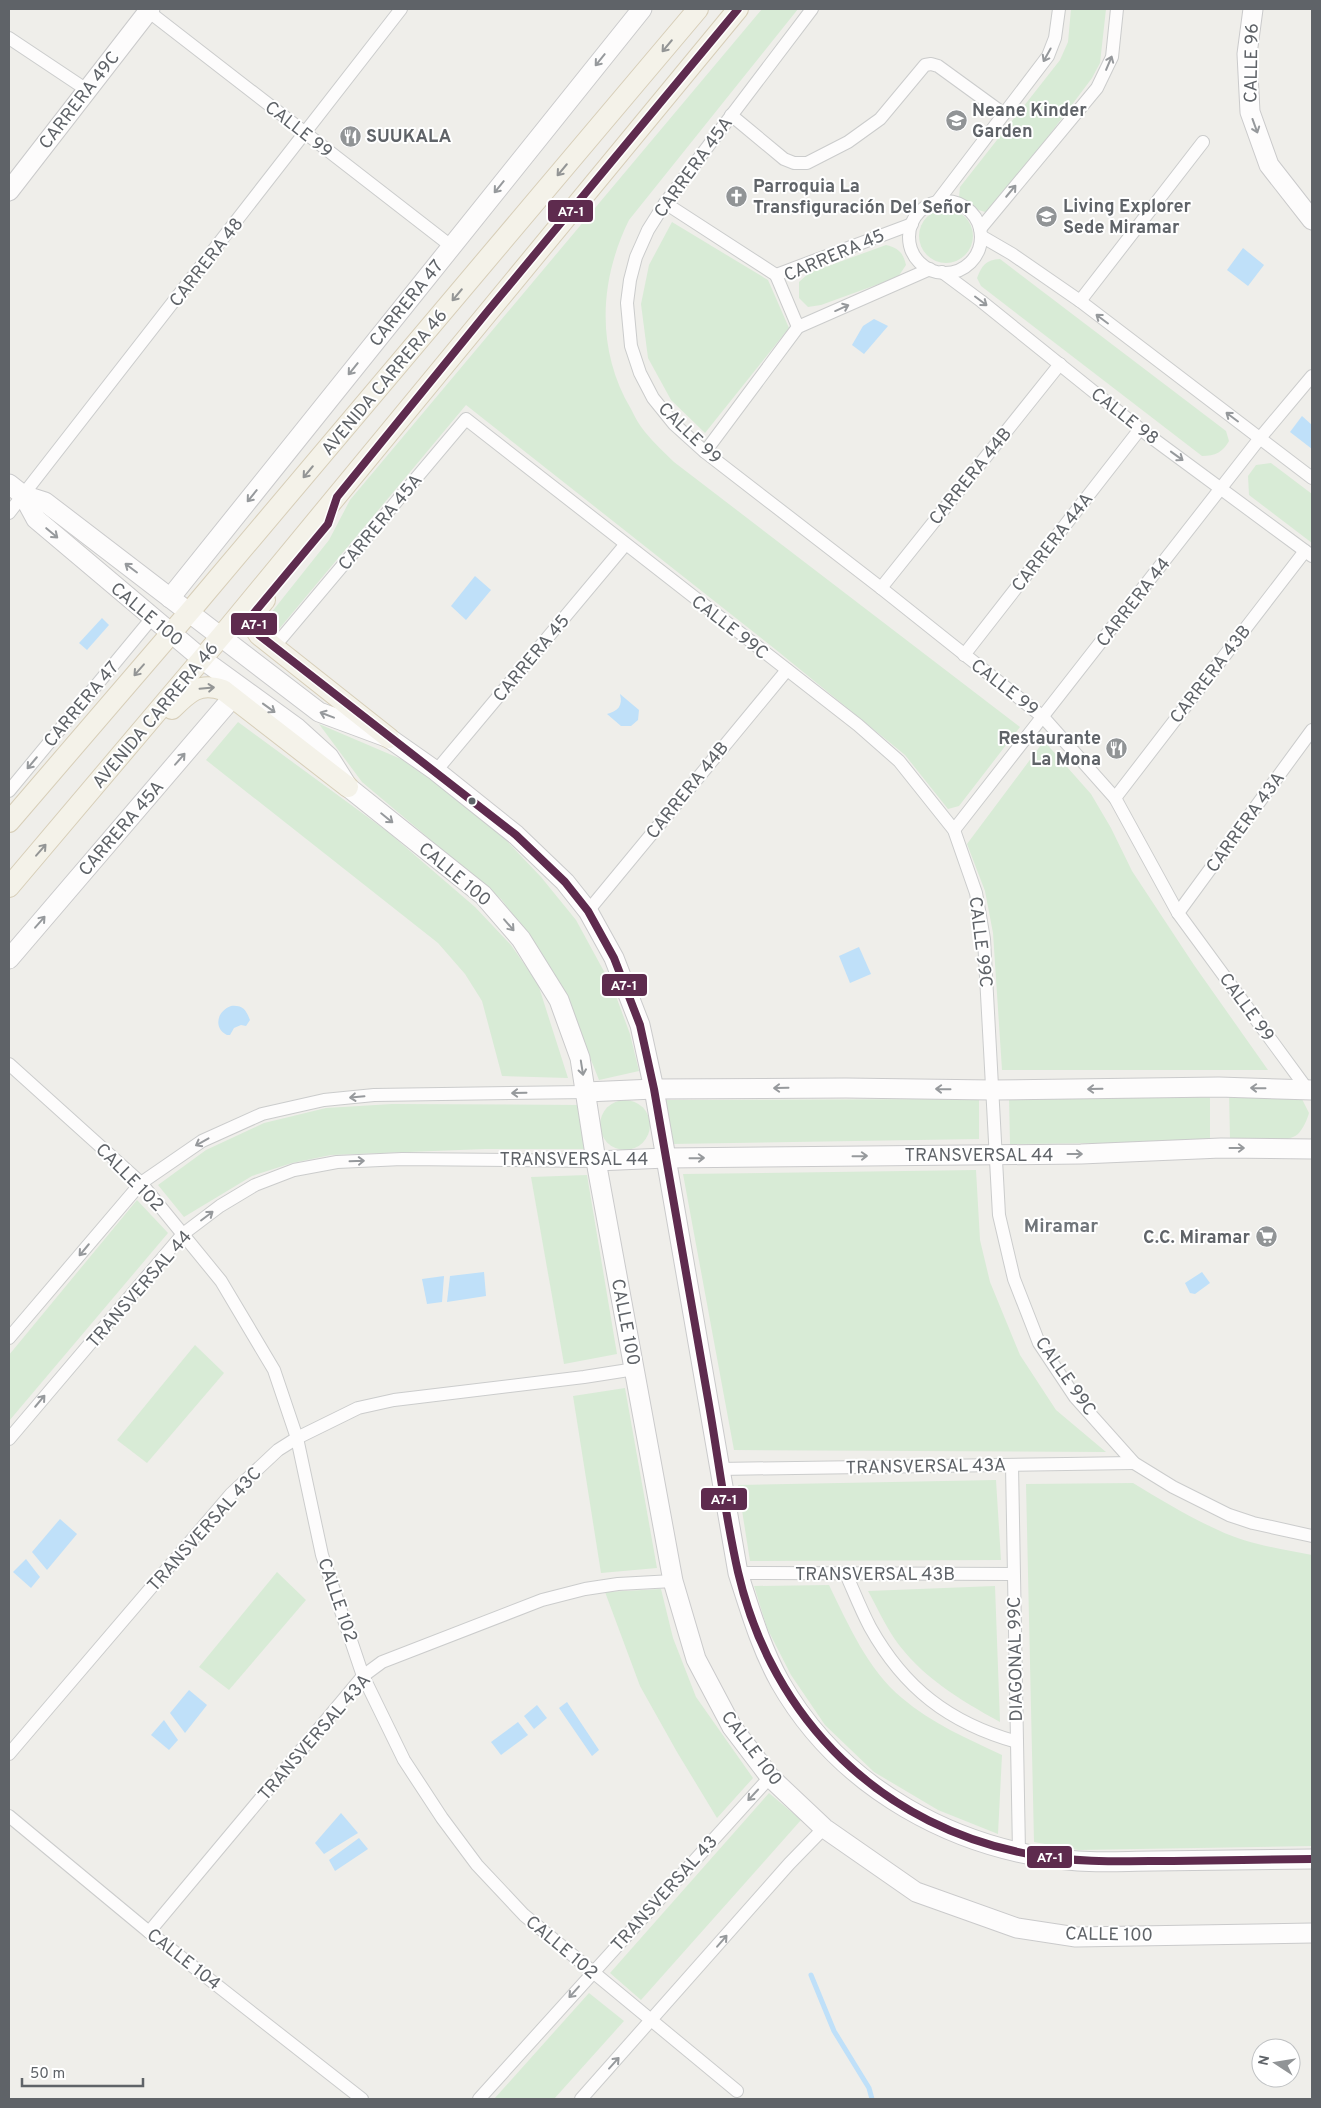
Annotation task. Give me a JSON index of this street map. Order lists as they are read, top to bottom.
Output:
{
  "streets": {
    "main road": ["AVENIDA CARRERA 46"],
    "street": [
      "CALLE 96",
      "CARRERA 49C",
      "CALLE 99",
      "CARRERA 45A",
      "CARRERA 45",
      "CARRERA 48",
      "CARRERA 47",
      "CALLE 98",
      "CARRERA 44B",
      "CARRERA 44A",
      "CARRERA 44",
      "CALLE 100",
      "CALLE 99C",
      "CARRERA 43B",
      "CARRERA 43A",
      "TRANSVERSAL 44",
      "CALLE 102",
      "TRANSVERSAL 43A",
      "TRANSVERSAL 43C",
      "TRANSVERSAL 43B",
      "DIAGONAL 99C",
      "TRANSVERSAL 43",
      "CALLE 104"
    ]
  },
  "crossings": [
    ["CARRERA 49C", "CALLE 99"],
    ["CALLE 99", "CARRERA 45A"],
    ["CALLE 99", "CARRERA 48"],
    ["CALLE 99", "CARRERA 47"],
    ["CALLE 99", "CARRERA 44B"],
    ["CALLE 99", "CARRERA 44A"],
    ["CALLE 99", "CARRERA 44"],
    ["CALLE 99", "CARRERA 43B"],
    ["CALLE 99", "CARRERA 43A"],
    ["CARRERA 45A", "CALLE 99C"],
    ["CARRERA 45", "CALLE 98"],
    ["CARRERA 45", "CALLE 100"],
    ["CARRERA 45", "CALLE 99C"],
    ["CARRERA 48", "CALLE 100"],
    ["CARRERA 47", "CALLE 100"],
    ["AVENIDA CARRERA 46", "CALLE 100"],
    ["CALLE 98", "CARRERA 44B"],
    ["CALLE 98", "CARRERA 44A"],
    ["CALLE 98", "CARRERA 44"],
    ["CALLE 98", "CARRERA 43B"],
    ["CARRERA 44B", "CALLE 100"],
    ["CARRERA 44B", "CALLE 99C"],
    ["CARRERA 44", "CALLE 99C"],
    ["CALLE 100", "TRANSVERSAL 44"],
    ["CALLE 100", "TRANSVERSAL 43A"],
    ["CALLE 100", "TRANSVERSAL 43C"],
    ["CALLE 100", "TRANSVERSAL 43B"],
    ["CALLE 100", "DIAGONAL 99C"],
    ["CALLE 100", "TRANSVERSAL 43"],
    ["CALLE 99C", "TRANSVERSAL 44"],
    ["CALLE 99C", "TRANSVERSAL 43A"],
    ["TRANSVERSAL 44", "CALLE 102"],
    ["CALLE 102", "TRANSVERSAL 43A"],
    ["CALLE 102", "TRANSVERSAL 43C"],
    ["CALLE 102", "TRANSVERSAL 43"],
    ["TRANSVERSAL 43A", "DIAGONAL 99C"],
    ["TRANSVERSAL 43A", "CALLE 104"],
    ["TRANSVERSAL 43B", "DIAGONAL 99C"]
  ],
  "one_way": ["CALLE 96", "CARRERA 47"],
  "districts": ["Miramar"],
  "places": {
    "school or university": ["Neane Kinder Garden", "Living Explorer Sede Miramar"],
    "restaurant": ["SUUKALA", "Restaurante La Mona"],
    "church": ["Parroquia La Transfiguración Del Señor"],
    "supermarket": ["C.C. Miramar"]
  },
  "lines": ["transit line A7-1"],
  "scale_bar": "50 m",
  "north": "left"
}
